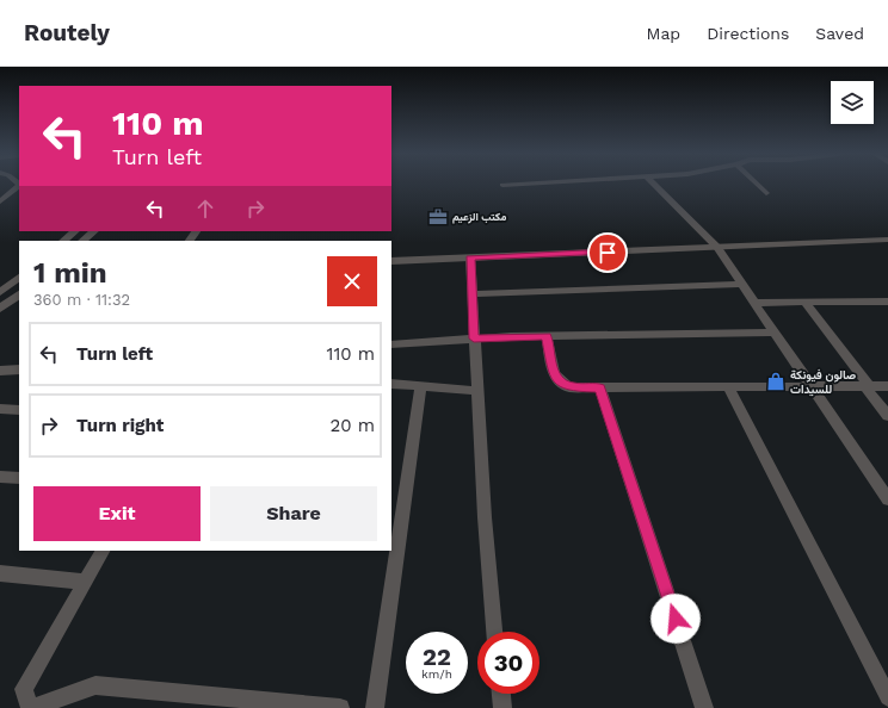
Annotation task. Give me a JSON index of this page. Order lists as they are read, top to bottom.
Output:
{
  "places": {
    "office": ["مكتب الزعيم"],
    "shop": ["صالون فيونكة للسيدات"]
  },
  "page": {
    "header": "Routely",
    "nav": ["Map", "Directions", "Saved"],
    "turn": ["110 m", "Turn left"],
    "heading": ["1 min", "360 m · 11:32"],
    "list": [
      {
        "name": "Turn left",
        "value": "110 m"
      },
      {
        "name": "Turn right",
        "value": "20 m"
      }
    ],
    "buttons": ["Exit", "Share"],
    "speed": "22 km/h",
    "limit": "30"
  }
}
